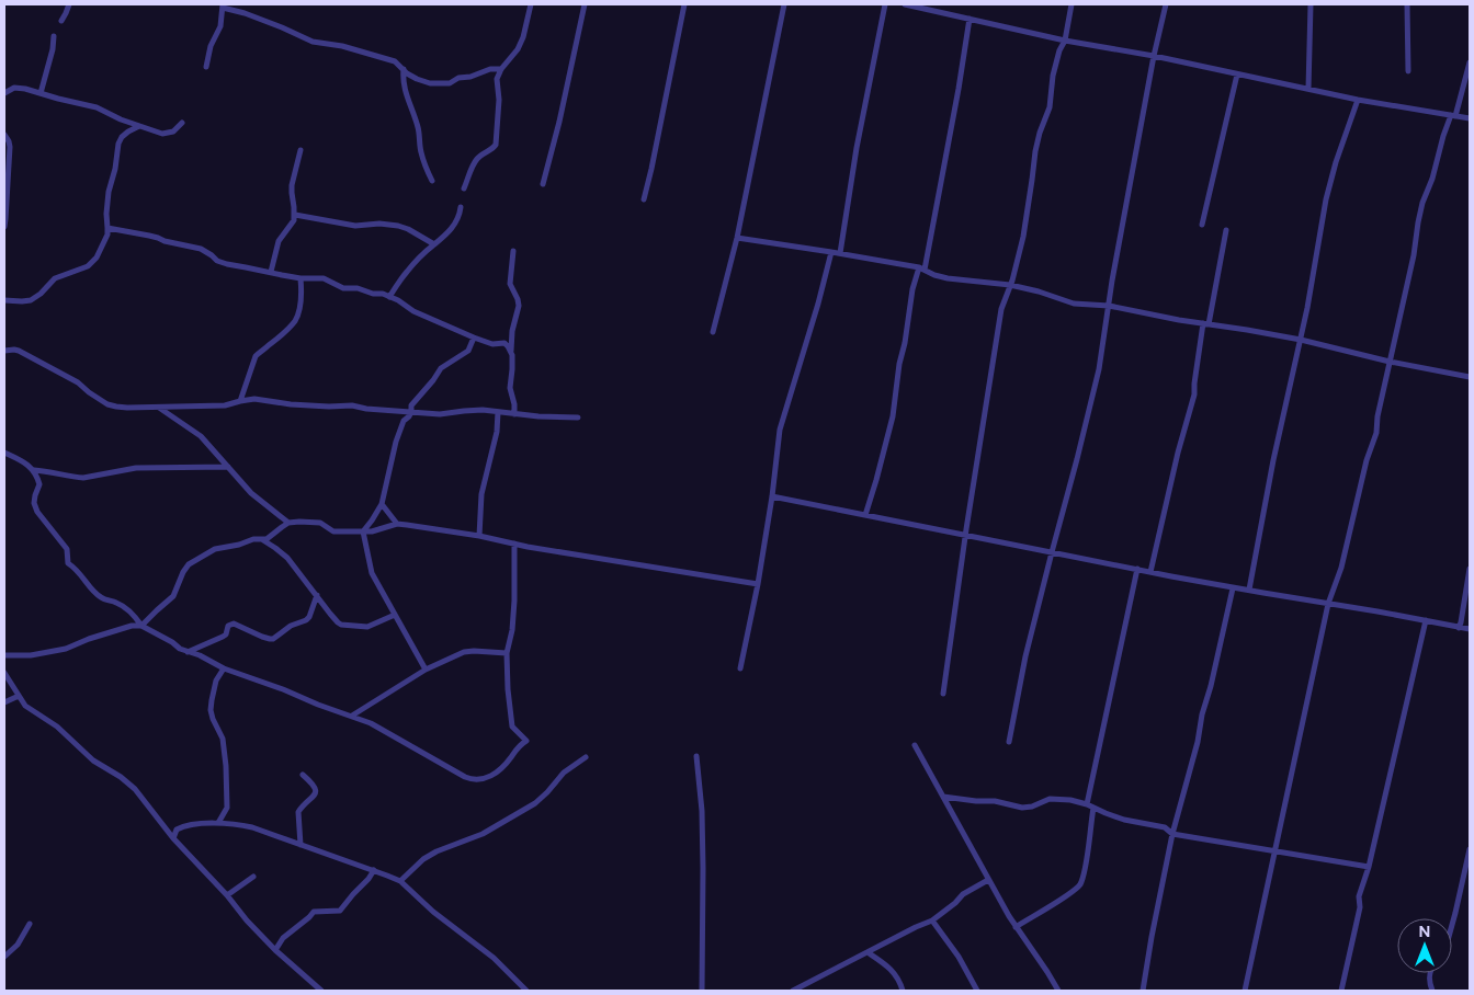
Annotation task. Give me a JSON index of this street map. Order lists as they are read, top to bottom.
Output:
{
  "north": "top"
}
